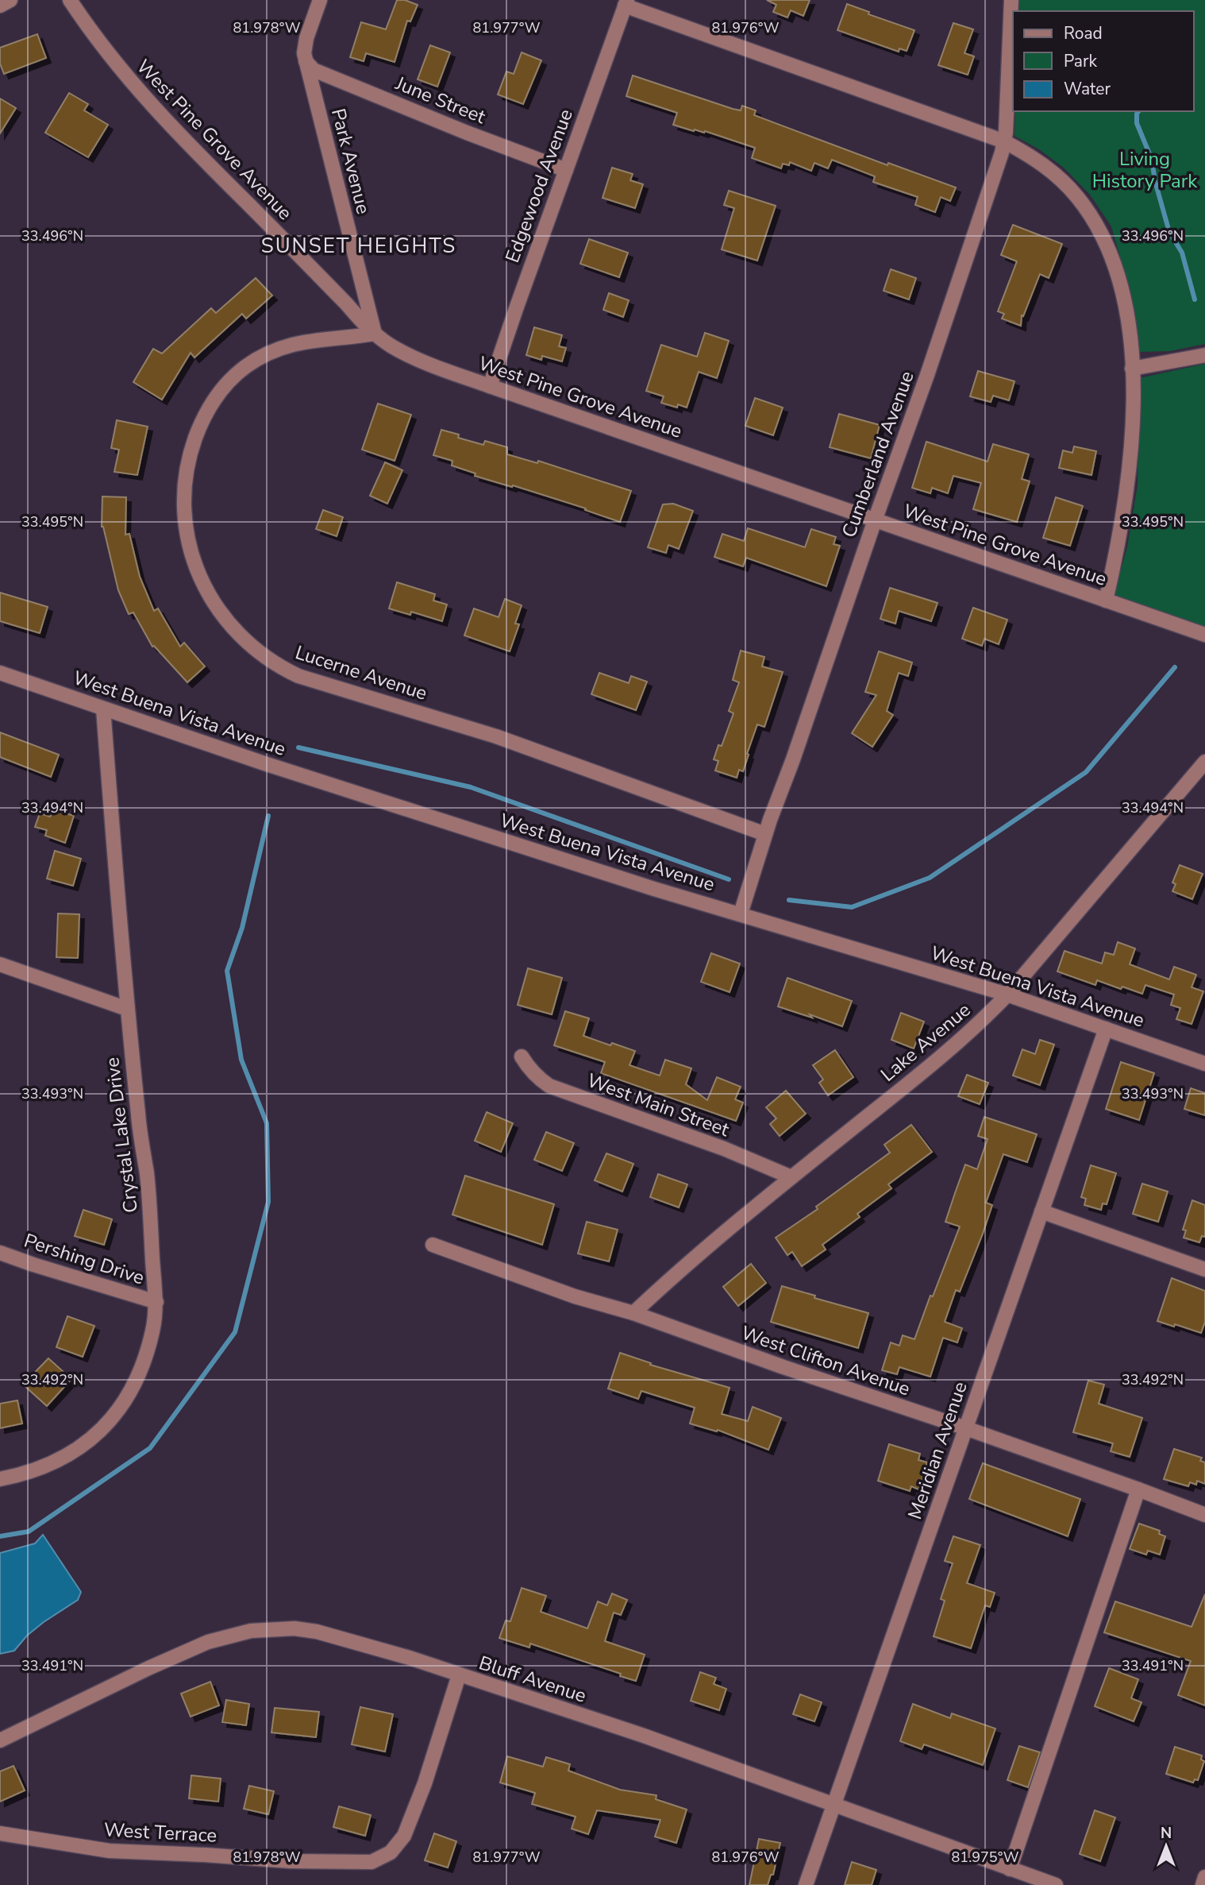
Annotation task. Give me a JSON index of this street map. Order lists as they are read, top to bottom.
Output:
{
  "streets": {
    "street": [
      "June Street",
      "West Pine Grove Avenue",
      "Park Avenue",
      "Edgewood Avenue",
      "Cumberland Avenue",
      "Lucerne Avenue",
      "West Buena Vista Avenue",
      "Lake Avenue",
      "West Main Street",
      "Crystal Lake Drive",
      "Pershing Drive",
      "West Clifton Avenue",
      "Meridian Avenue",
      "Bluff Avenue",
      "West Terrace"
    ]
  },
  "crossings": [
    ["June Street", "Park Avenue"],
    ["June Street", "Edgewood Avenue"],
    ["West Pine Grove Avenue", "Park Avenue"],
    ["West Pine Grove Avenue", "Edgewood Avenue"],
    ["West Pine Grove Avenue", "Cumberland Avenue"],
    ["West Pine Grove Avenue", "Lucerne Avenue"],
    ["Park Avenue", "Lucerne Avenue"],
    ["Cumberland Avenue", "Lucerne Avenue"],
    ["Cumberland Avenue", "West Buena Vista Avenue"],
    ["West Buena Vista Avenue", "Lake Avenue"],
    ["West Buena Vista Avenue", "Crystal Lake Drive"],
    ["West Buena Vista Avenue", "Meridian Avenue"],
    ["Lake Avenue", "West Main Street"],
    ["Lake Avenue", "West Clifton Avenue"],
    ["Crystal Lake Drive", "Pershing Drive"],
    ["West Clifton Avenue", "Meridian Avenue"],
    ["Meridian Avenue", "Bluff Avenue"],
    ["Bluff Avenue", "West Terrace"]
  ],
  "districts": ["SUNSET HEIGHTS"],
  "parks": ["Living History Park"],
  "legend": ["Road", "Park", "Water"],
  "north": "top",
  "coordinates": [
    "81.978°W",
    "81.977°W",
    "81.976°W",
    "33.496°N",
    "33.495°N",
    "33.494°N",
    "33.493°N",
    "33.492°N",
    "33.491°N",
    "81.975°W"
  ]
}
